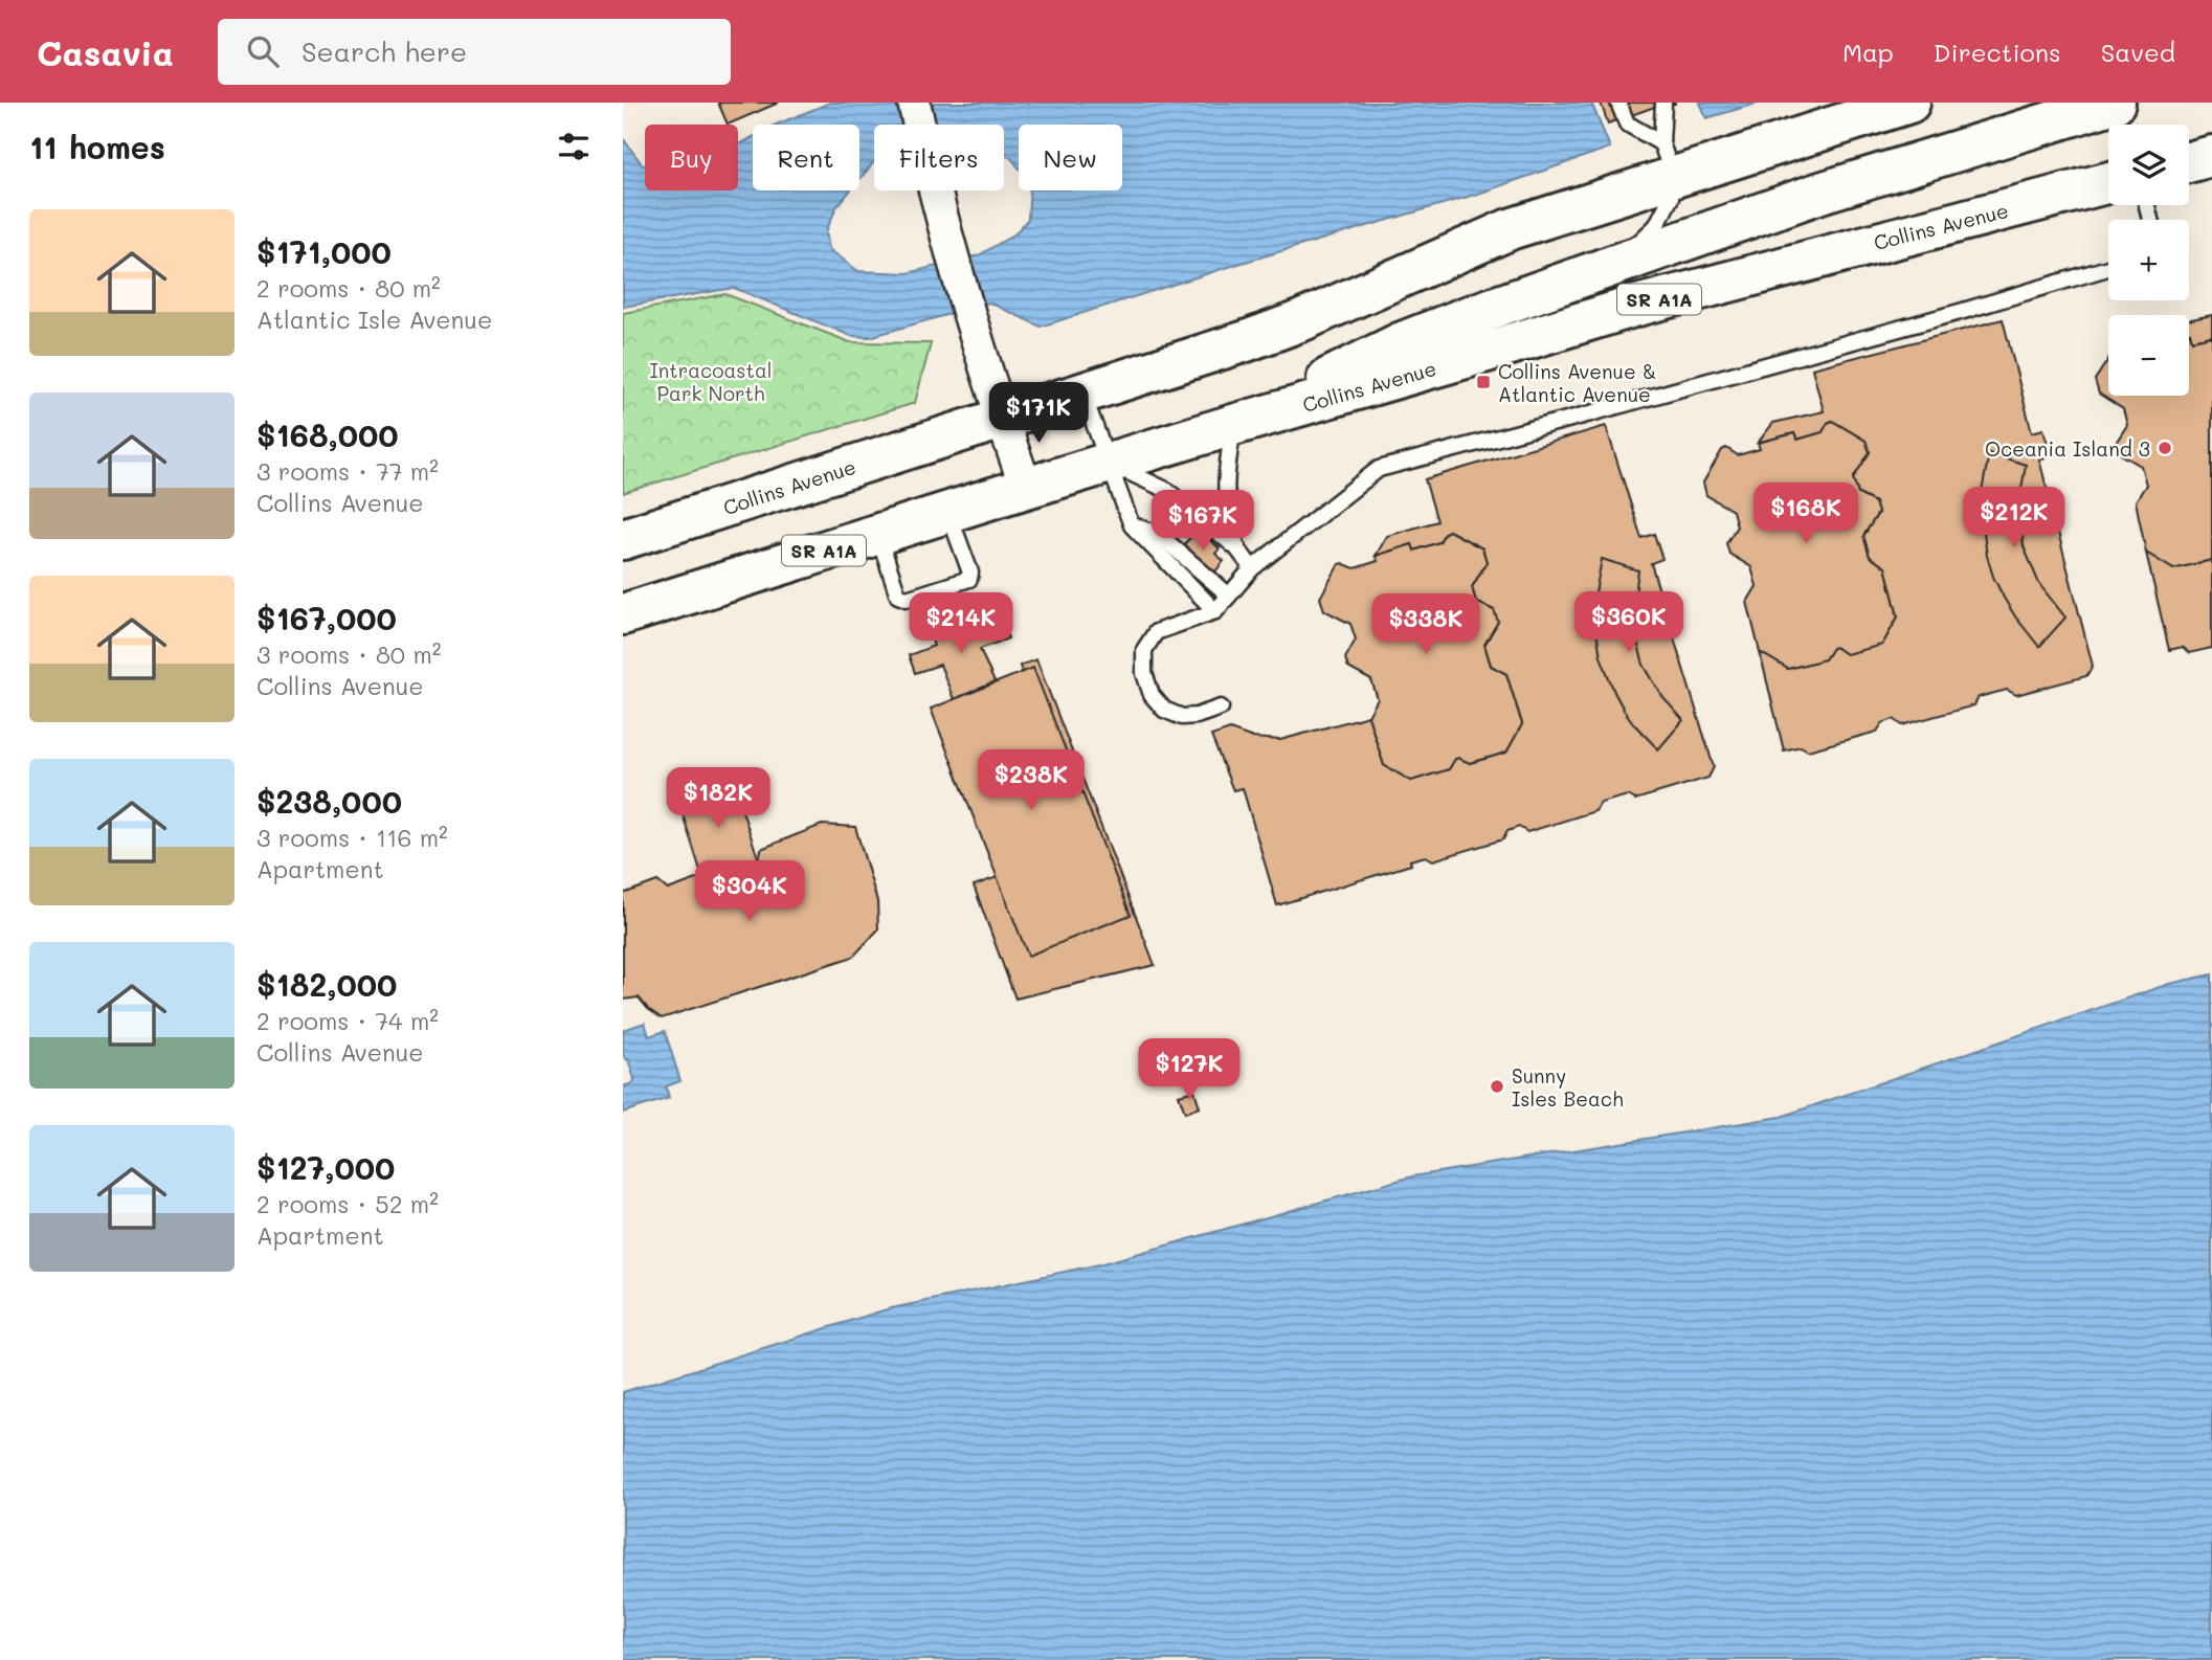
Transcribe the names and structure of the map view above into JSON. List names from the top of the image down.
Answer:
{
  "streets": {
    "main road": ["Collins Avenue", "SR A1A"]
  },
  "parks": ["Intracoastal Park North"],
  "places": {
    "transit": ["Collins Avenue & Atlantic Avenue"],
    "other": ["Oceania Island 3", "Sunny Isles Beach"]
  },
  "page": {
    "header": "Casavia",
    "search": "Search here",
    "nav": ["Map", "Directions", "Saved"],
    "heading": "11 homes",
    "map_buttons": ["+", "−"],
    "chip": [
      "Buy",
      "Rent",
      "Filters",
      "New"
    ],
    "list": [
      {
        "name": "$171,000",
        "note": "2 rooms · 80 m² · Atlantic Isle Avenue"
      },
      {
        "name": "$168,000",
        "note": "3 rooms · 77 m² · Collins Avenue"
      },
      {
        "name": "$167,000",
        "note": "3 rooms · 80 m² · Collins Avenue"
      },
      {
        "name": "$238,000",
        "note": "3 rooms · 116 m² · Apartment"
      },
      {
        "name": "$182,000",
        "note": "2 rooms · 74 m² · Collins Avenue"
      },
      {
        "name": "$127,000",
        "note": "2 rooms · 52 m² · Apartment"
      }
    ],
    "price": [
      "$171K",
      "$168K",
      "$212K",
      "$167K",
      "$360K",
      "$214K",
      "$338K",
      "$238K",
      "$182K",
      "$304K",
      "$127K"
    ]
  }
}
